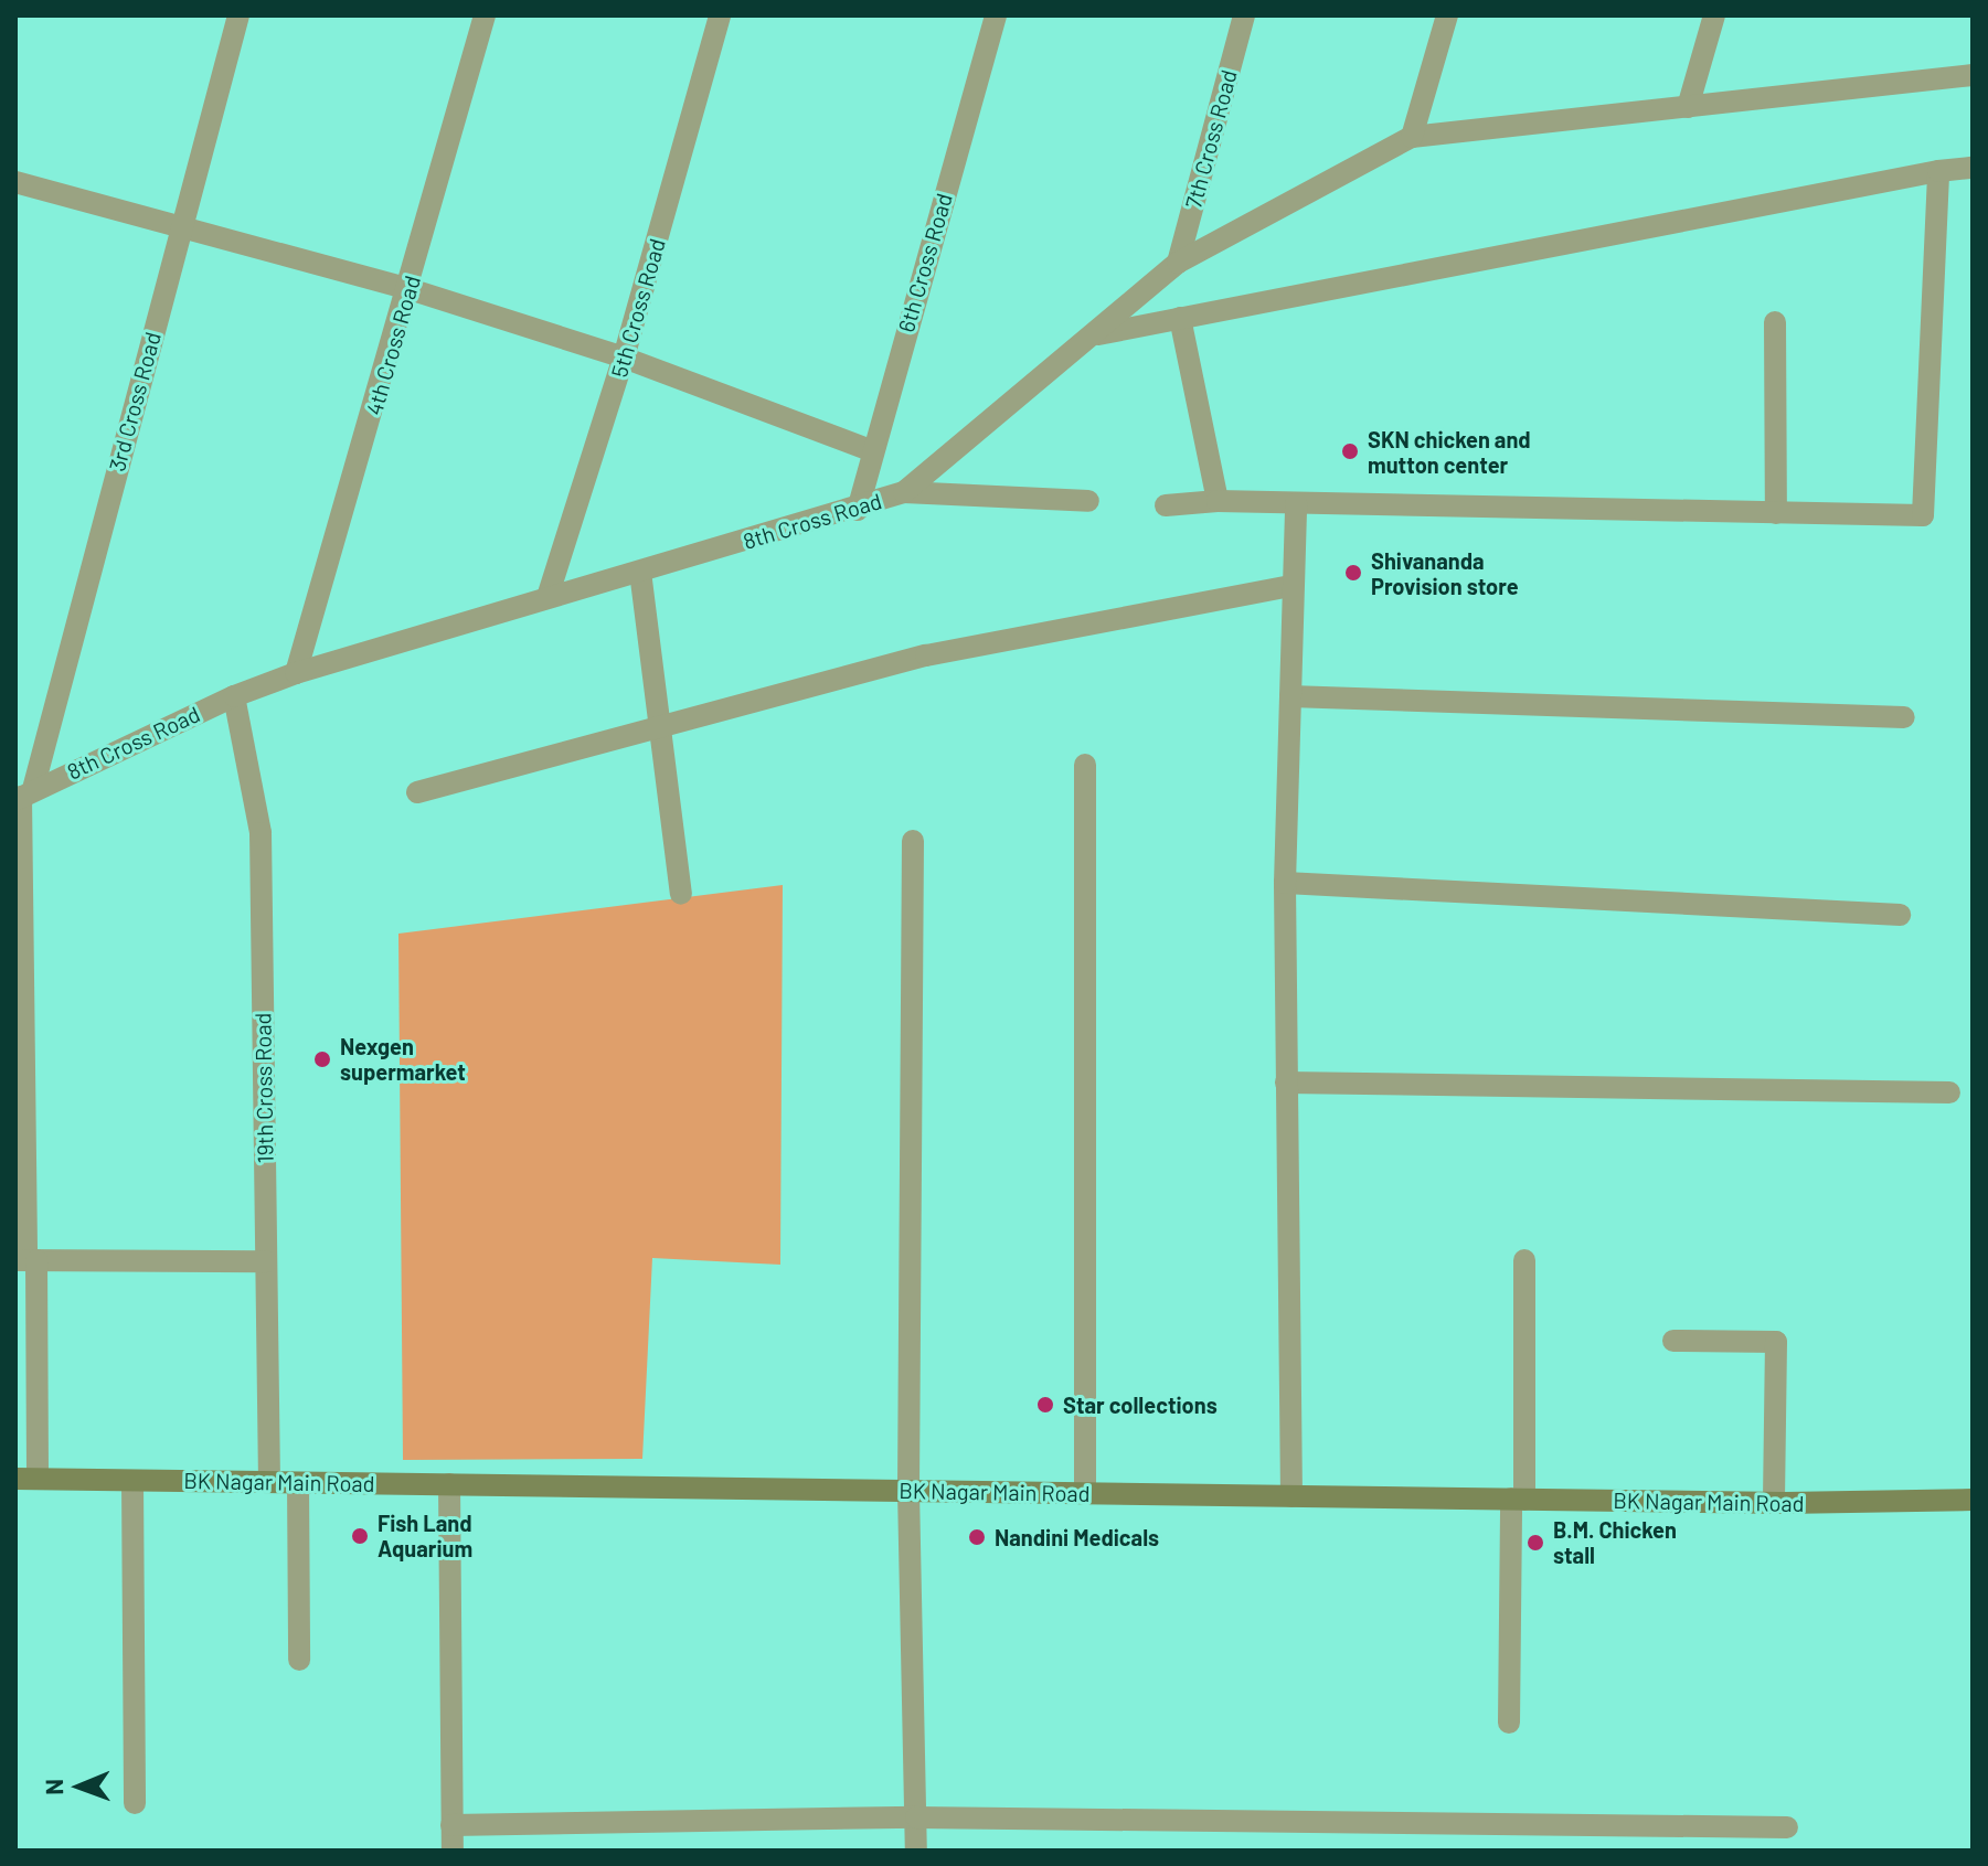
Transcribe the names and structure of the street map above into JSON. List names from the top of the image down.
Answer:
{
  "streets": {
    "street": [
      "7th Cross Road",
      "6th Cross Road",
      "5th Cross Road",
      "4th Cross Road",
      "3rd Cross Road",
      "8th Cross Road",
      "19th Cross Road",
      "BK Nagar Main Road"
    ]
  },
  "crossings": [
    ["7th Cross Road", "8th Cross Road"],
    ["6th Cross Road", "8th Cross Road"],
    ["5th Cross Road", "8th Cross Road"],
    ["4th Cross Road", "8th Cross Road"],
    ["3rd Cross Road", "8th Cross Road"],
    ["3rd Cross Road", "BK Nagar Main Road"],
    ["8th Cross Road", "19th Cross Road"],
    ["19th Cross Road", "BK Nagar Main Road"]
  ],
  "places": [
    "SKN chicken and mutton center",
    "Shivananda Provision store",
    "Nexgen supermarket",
    "Star collections",
    "Fish Land Aquarium",
    "Nandini Medicals",
    "B.M. Chicken stall"
  ],
  "north": "left"
}
